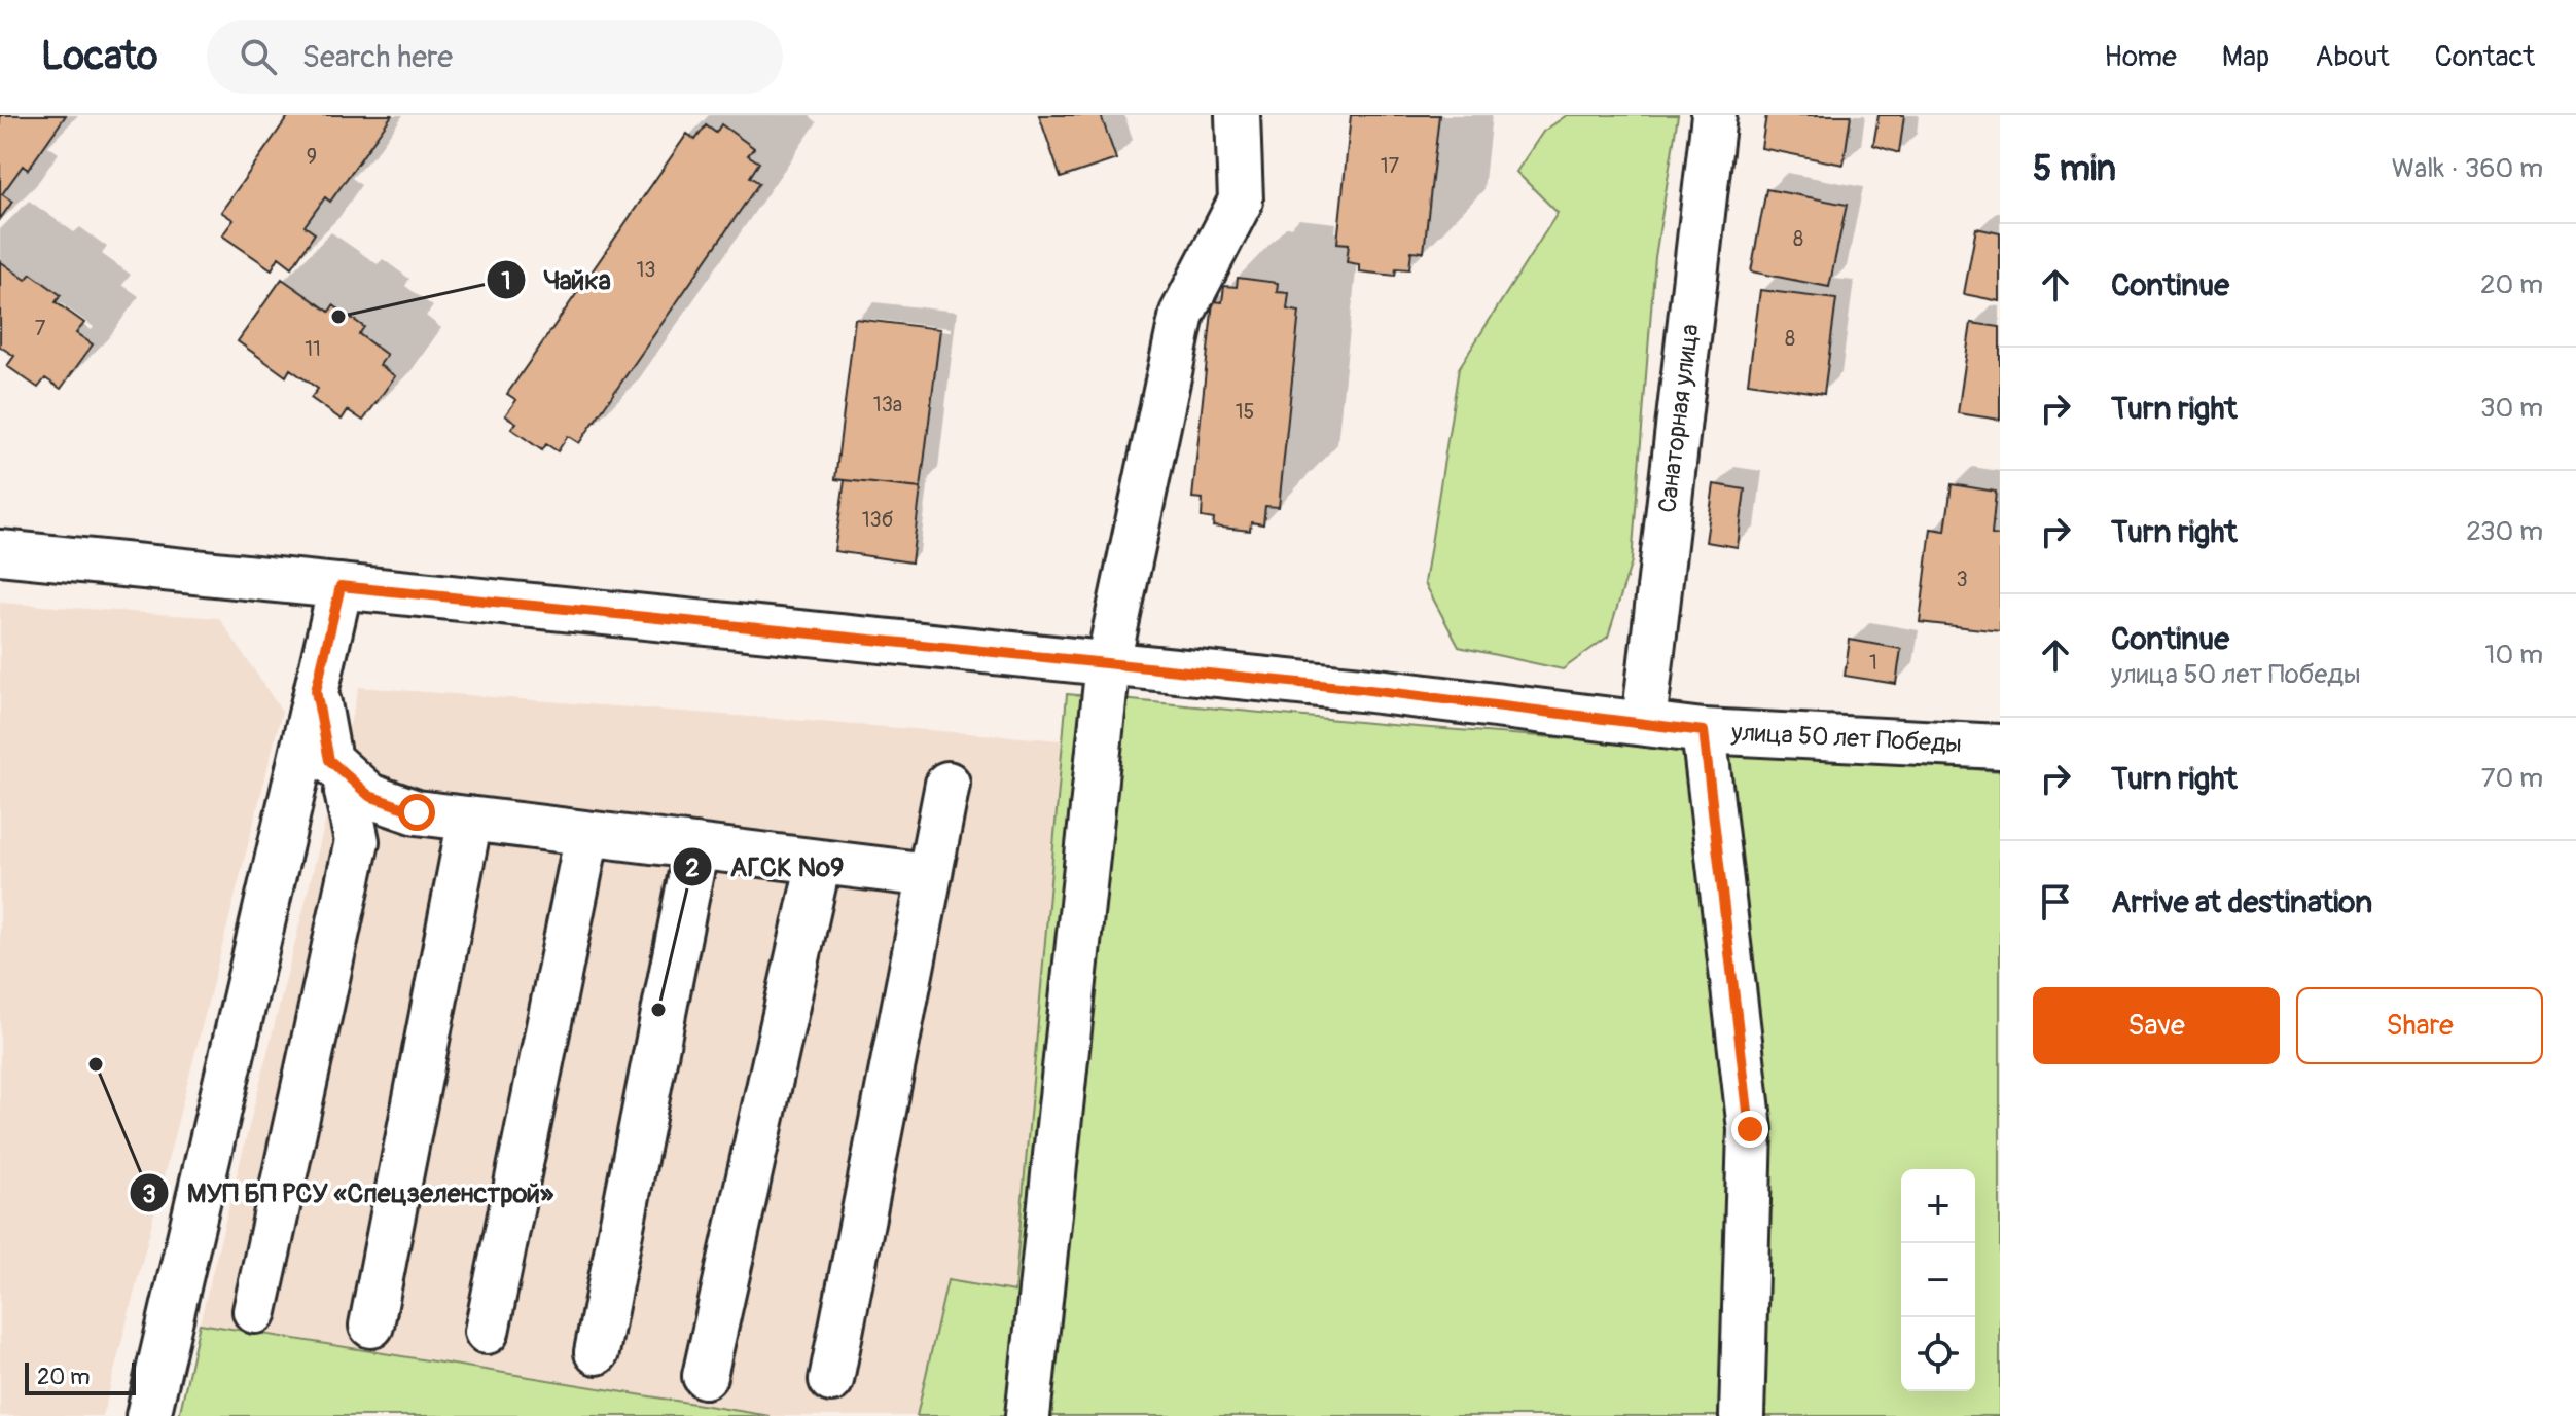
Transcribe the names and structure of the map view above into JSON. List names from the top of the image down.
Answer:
{
  "streets": {
    "street": ["Санаторная улица", "улица 50 лет Победы"]
  },
  "crossings": [
    ["Санаторная улица", "улица 50 лет Победы"]
  ],
  "places": ["Чайка", "АГСК №9", "МУП БП РСУ «Спецзеленстрой»"],
  "house_numbers": [
    "9",
    "17",
    "8",
    "13",
    "7",
    "8",
    "11",
    "13а",
    "15",
    "13б",
    "3",
    "1"
  ],
  "scale_bar": "20 m",
  "page": {
    "header": "Locato",
    "search": "Search here",
    "nav": [
      "Home",
      "Map",
      "About",
      "Contact"
    ],
    "heading": ["5 min", "Walk · 360 m"],
    "list": [
      ["Continue", "20 m"],
      ["Turn right", "30 m"],
      ["Turn right", "230 m"],
      ["Continue", "улица 50 лет Победы", "10 m"],
      ["Turn right", "70 m"],
      "Arrive at destination"
    ],
    "buttons": ["Save", "Share"],
    "map_buttons": ["+", "−"],
    "scale": "20 m"
  }
}
